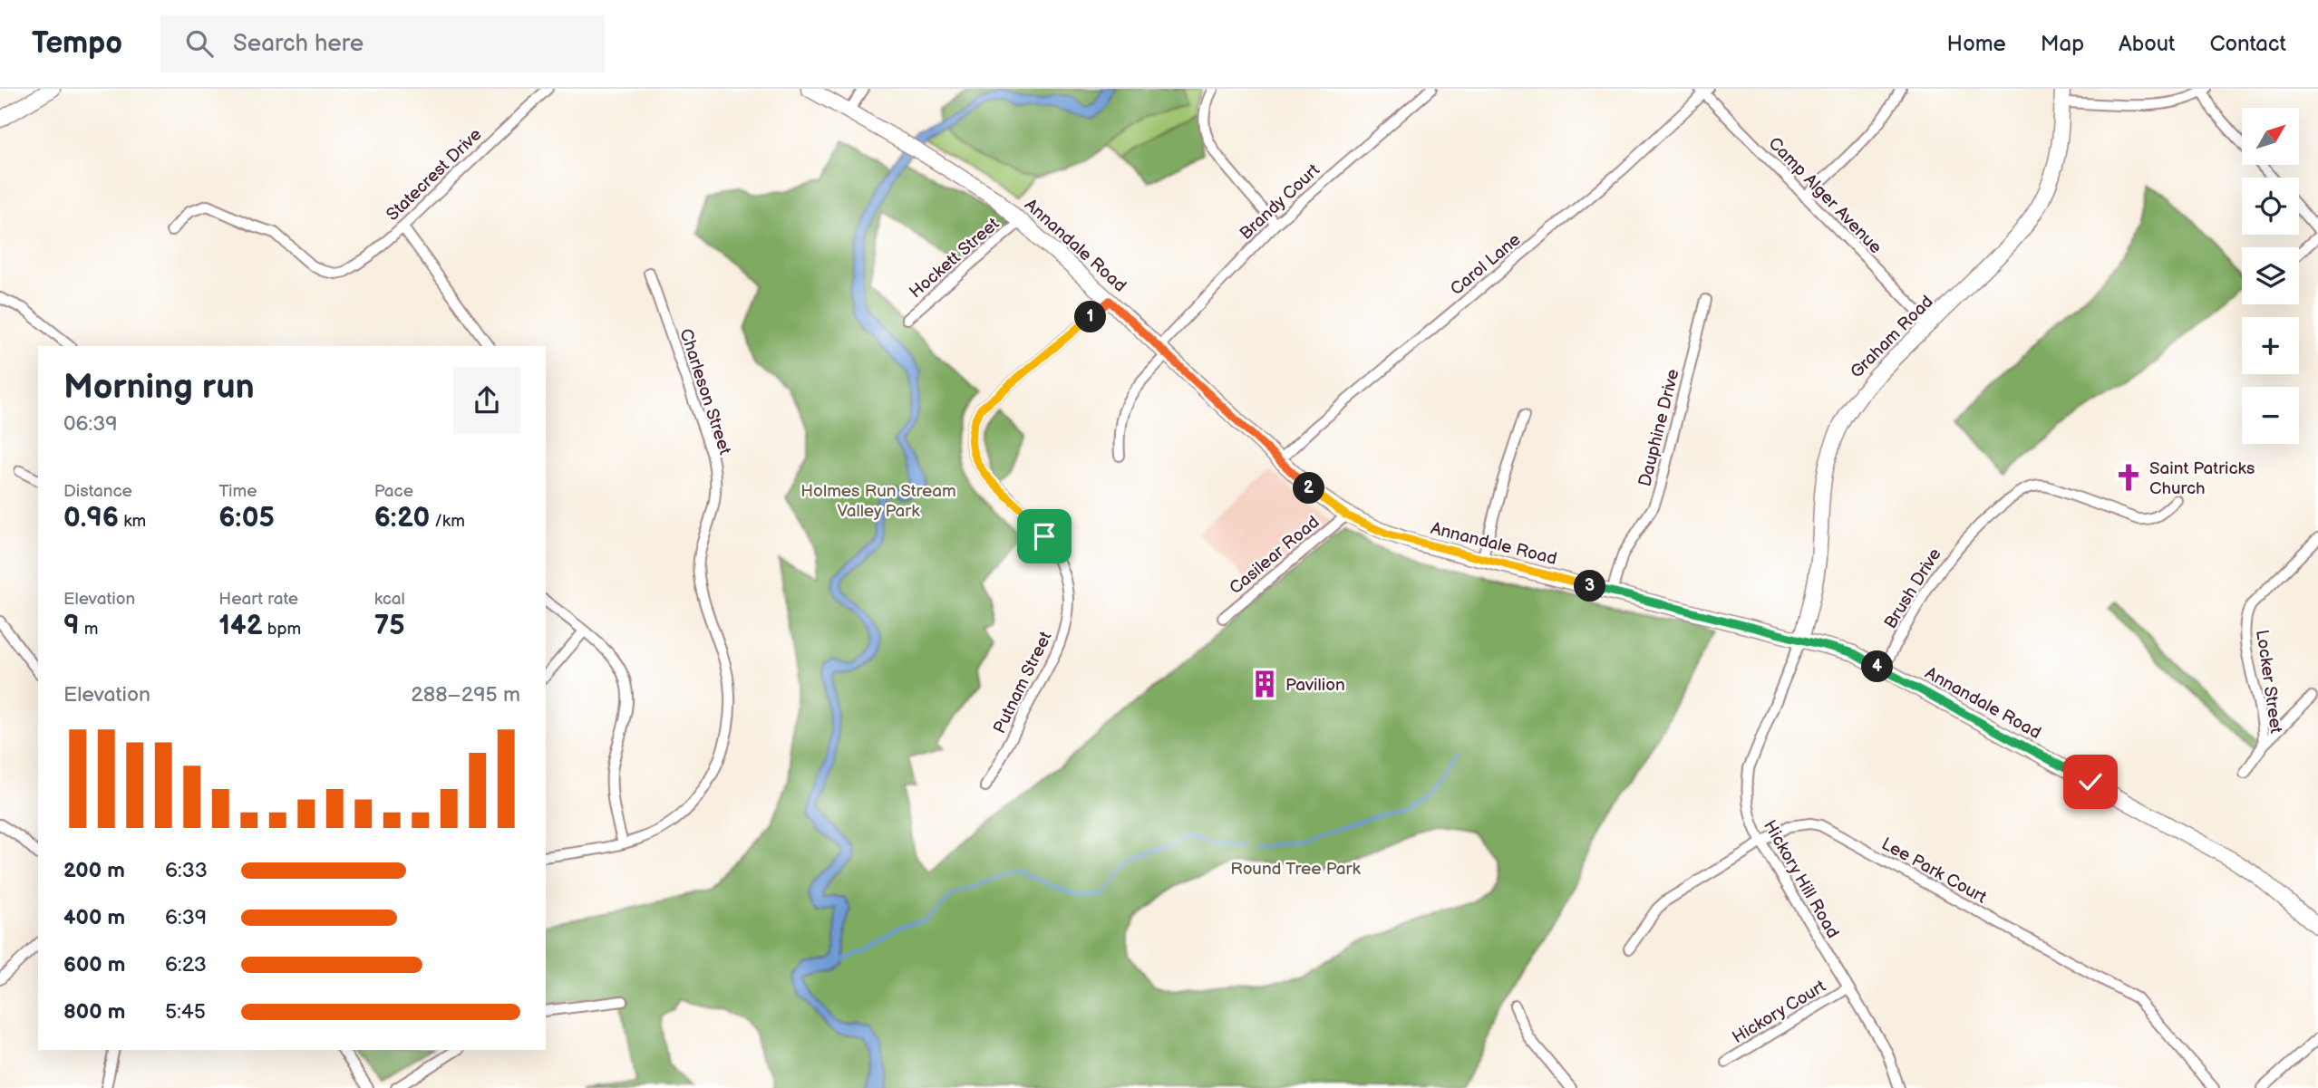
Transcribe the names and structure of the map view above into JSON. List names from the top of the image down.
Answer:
{
  "streets": {
    "main road": ["Annandale Road", "Graham Road"],
    "street": [
      "Statecrest Drive",
      "Camp Alger Avenue",
      "Brandy Court",
      "Hockett Street",
      "Carol Lane",
      "Charleson Street",
      "Dauphine Drive",
      "Casilear Road",
      "Brush Drive",
      "Locker Street",
      "Putnam Street",
      "Lee Park Court",
      "Hickory Hill Road",
      "Hickory Court"
    ]
  },
  "crossings": [
    ["Camp Alger Avenue", "Carol Lane"],
    ["Camp Alger Avenue", "Graham Road"],
    ["Brandy Court", "Annandale Road"],
    ["Annandale Road", "Hockett Street"],
    ["Annandale Road", "Carol Lane"],
    ["Annandale Road", "Graham Road"],
    ["Annandale Road", "Dauphine Drive"],
    ["Annandale Road", "Casilear Road"],
    ["Annandale Road", "Brush Drive"],
    ["Annandale Road", "Putnam Street"],
    ["Annandale Road", "Hickory Hill Road"],
    ["Graham Road", "Hickory Hill Road"],
    ["Lee Park Court", "Hickory Hill Road"],
    ["Hickory Hill Road", "Hickory Court"]
  ],
  "parks": ["Holmes Run Stream Valley Park", "Round Tree Park"],
  "places": {
    "church": ["Saint Patricks Church"],
    "building": ["Pavilion"]
  },
  "north": "top right",
  "page": {
    "header": "Tempo",
    "search": "Search here",
    "nav": [
      "Home",
      "Map",
      "About",
      "Contact"
    ],
    "map_buttons": ["+", "−"],
    "pins": [
      "1",
      "2",
      "3",
      "4"
    ],
    "heading": ["Morning run", "06:39"],
    "stats": [
      ["Distance", "0.96 km"],
      ["Time", "6:05"],
      ["Pace", "6:20 /km"],
      ["Elevation", "9 m"],
      ["Heart rate", "142 bpm"],
      ["kcal", "75"]
    ],
    "chart": ["Elevation", "288–295 m"],
    "list": [
      {
        "name": "200 m",
        "note": "6:33"
      },
      {
        "name": "400 m",
        "note": "6:39"
      },
      {
        "name": "600 m",
        "note": "6:23"
      },
      {
        "name": "800 m",
        "note": "5:45"
      }
    ]
  }
}
